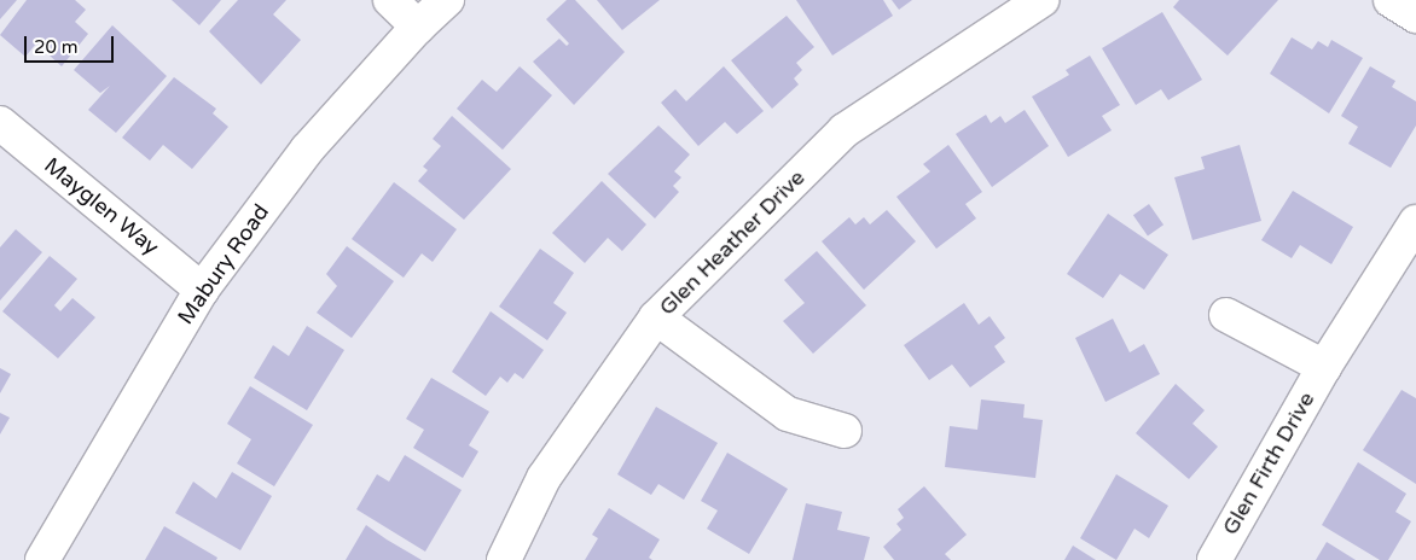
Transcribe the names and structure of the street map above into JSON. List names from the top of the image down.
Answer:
{
  "streets": {
    "street": [
      "Mayglen Way",
      "Glen Heather Drive",
      "Mabury Road",
      "Glen Firth Drive"
    ]
  },
  "crossings": [
    ["Mayglen Way", "Mabury Road"]
  ],
  "scale_bar": "20 m"
}
